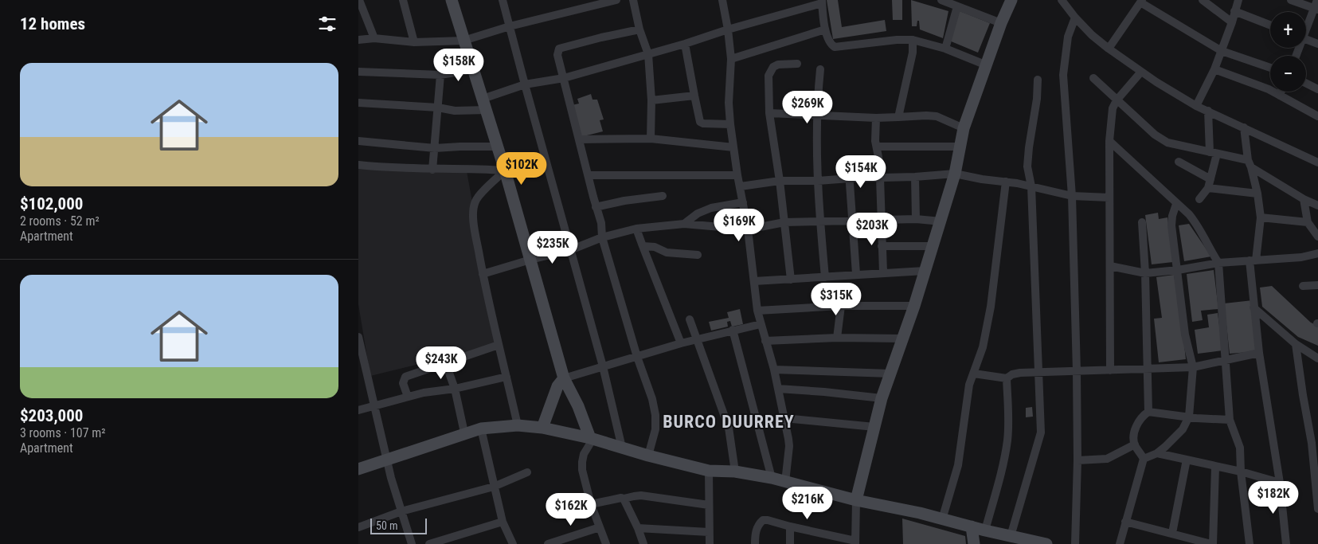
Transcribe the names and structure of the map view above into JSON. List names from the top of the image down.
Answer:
{
  "districts": ["BURCO DUURREY"],
  "scale_bar": "50 m",
  "page": {
    "heading": "12 homes",
    "map_buttons": ["+", "−"],
    "list": [
      {
        "name": "$102,000",
        "note": "2 rooms · 52 m² · Apartment"
      },
      {
        "name": "$203,000",
        "note": "3 rooms · 107 m² · Apartment"
      }
    ],
    "price": [
      "$158K",
      "$269K",
      "$102K",
      "$154K",
      "$169K",
      "$203K",
      "$235K",
      "$315K",
      "$243K",
      "$182K",
      "$216K",
      "$162K"
    ],
    "scale": "50 m"
  }
}
